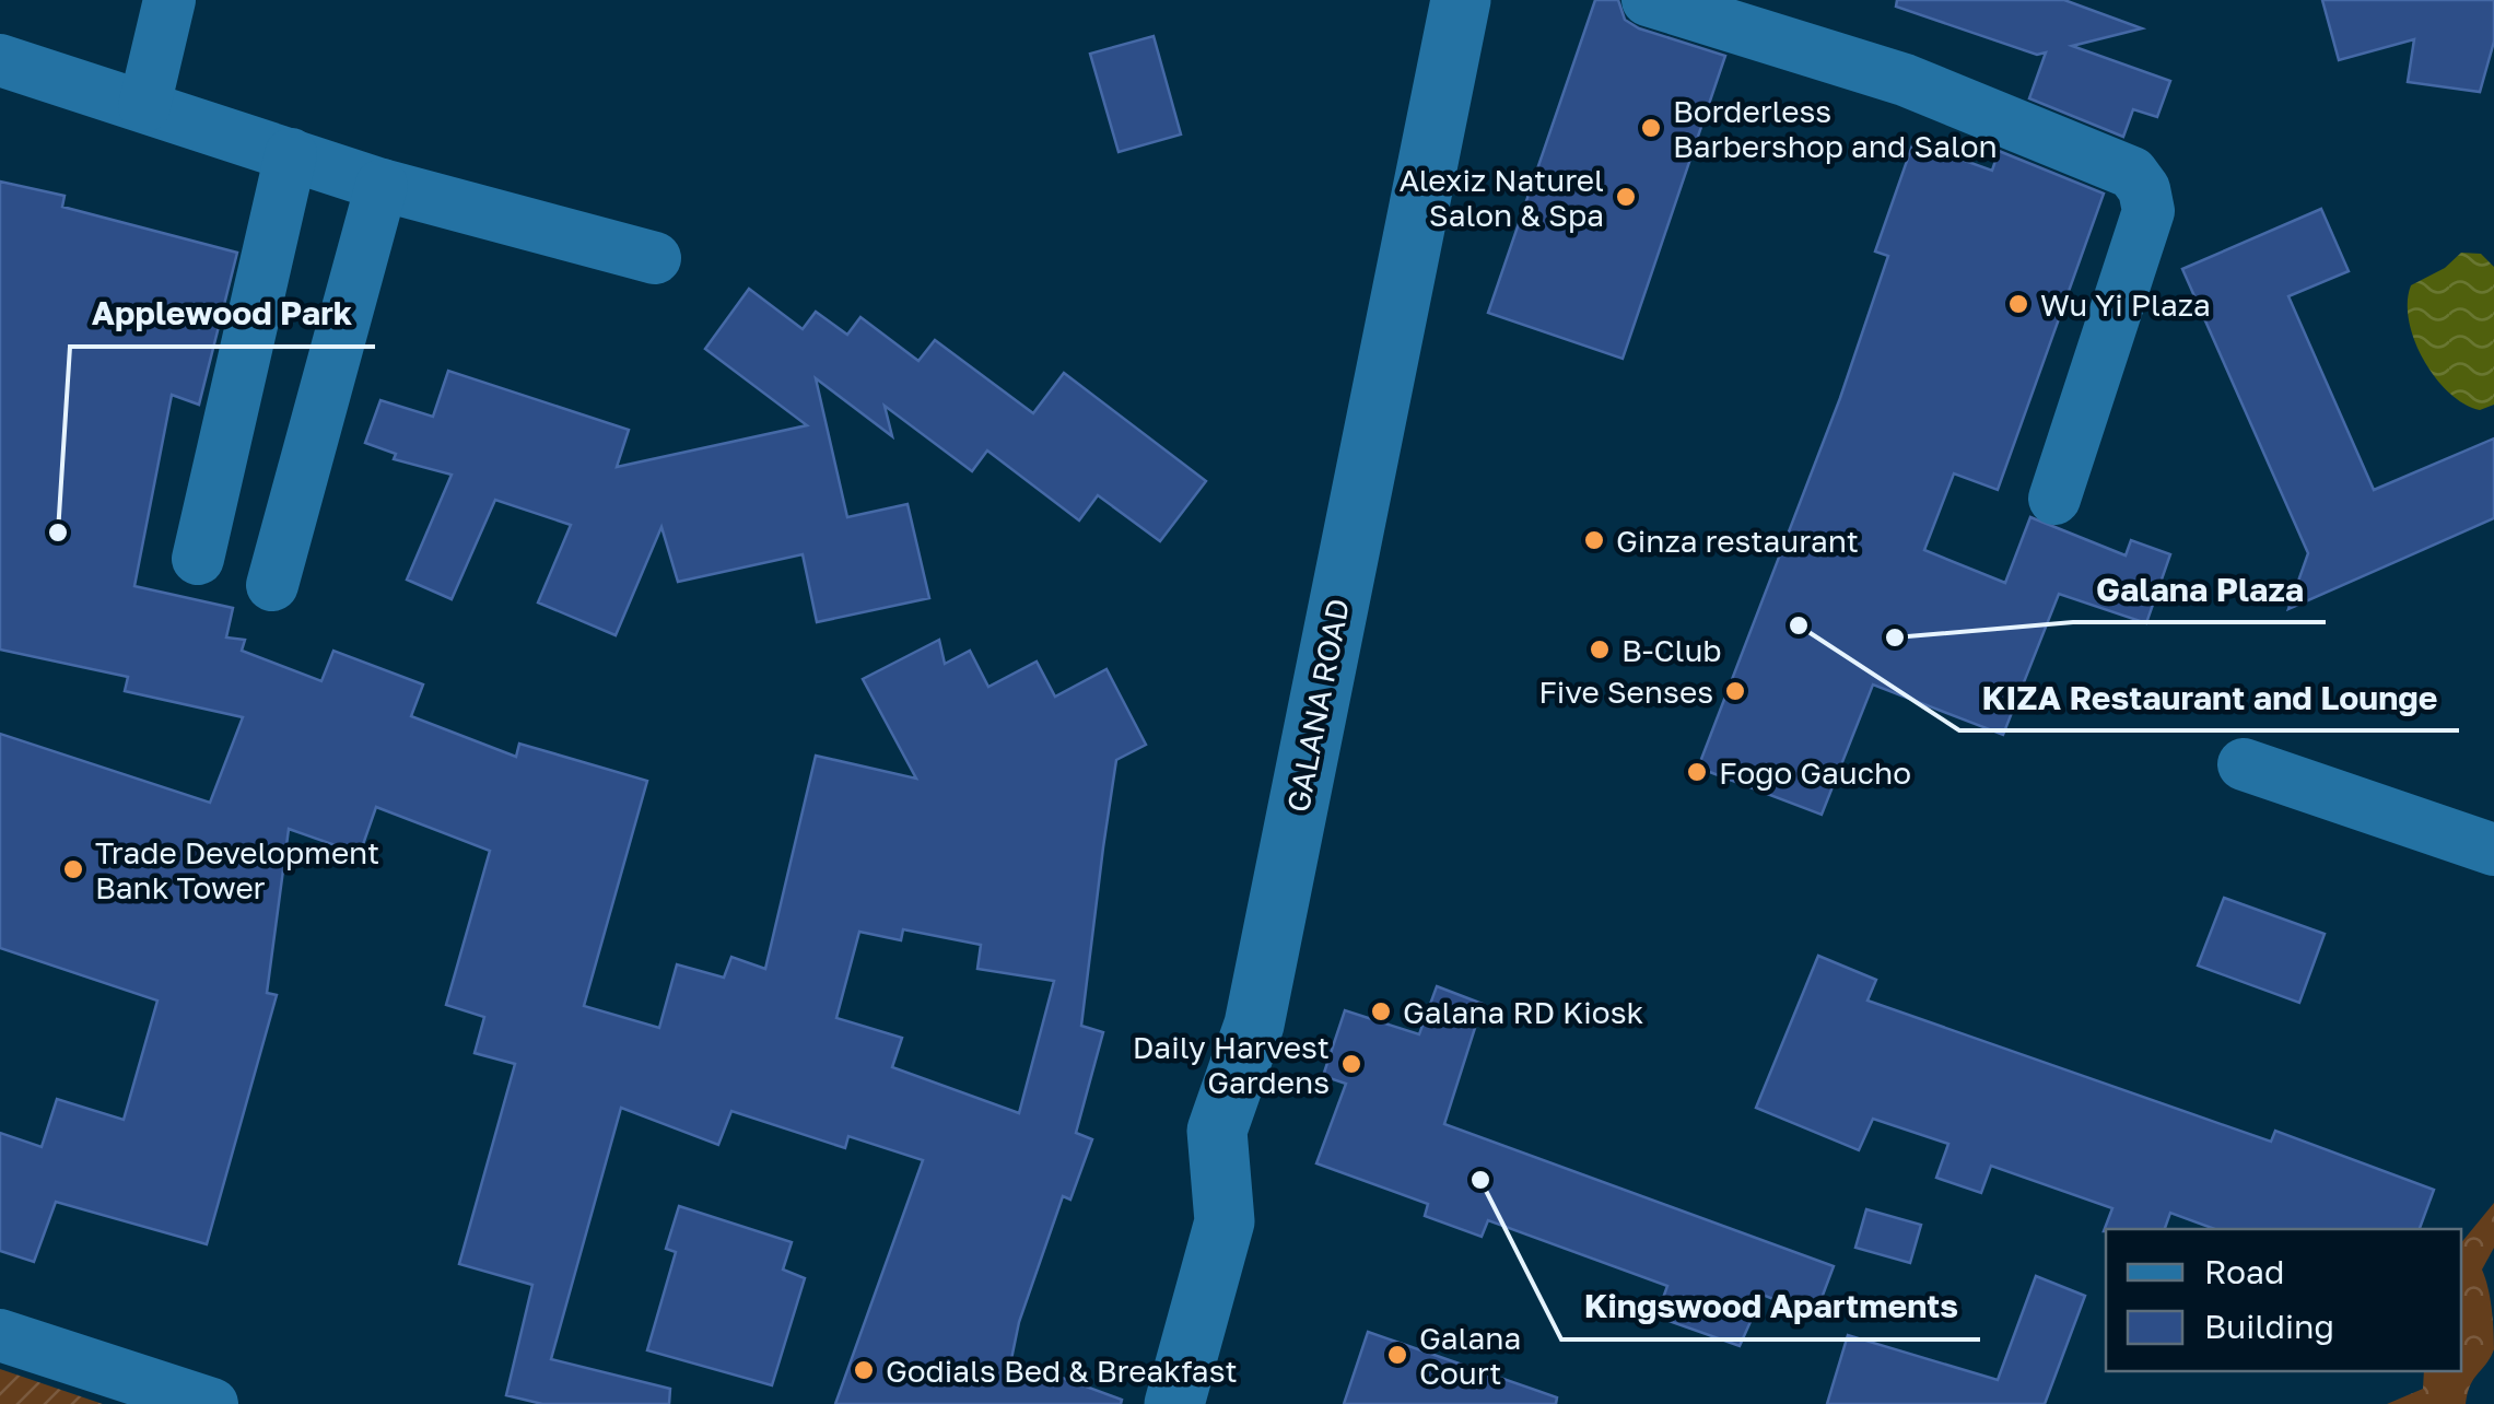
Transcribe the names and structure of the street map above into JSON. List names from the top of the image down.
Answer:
{
  "streets": {
    "main road": ["GALANA ROAD"]
  },
  "places": [
    "Borderless Barbershop and Salon",
    "Alexiz Naturel Salon & Spa",
    "Wu Yi Plaza",
    "Applewood Park",
    "Ginza restaurant",
    "KIZA Restaurant and Lounge",
    "Galana Plaza",
    "B-Club",
    "Five Senses",
    "Fogo Gaucho",
    "Trade Development Bank Tower",
    "Galana RD Kiosk",
    "Daily Harvest Gardens",
    "Kingswood Apartments",
    "Galana Court",
    "Godials Bed & Breakfast"
  ],
  "legend": ["Road", "Building"]
}
